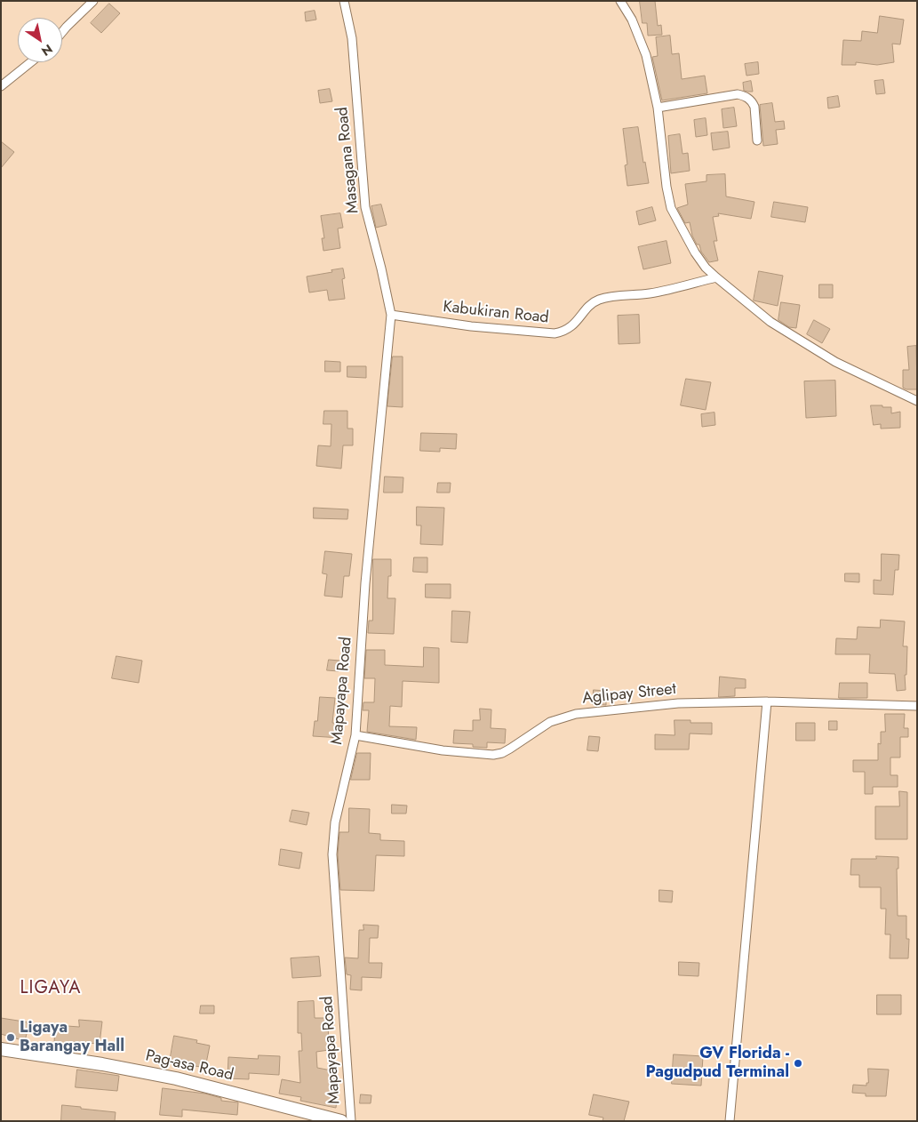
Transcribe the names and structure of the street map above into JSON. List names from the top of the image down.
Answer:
{
  "streets": {
    "main road": ["Pag-asa Road"],
    "street": [
      "Masagana Road",
      "Kabukiran Road",
      "Mapayapa Road",
      "Aglipay Street"
    ]
  },
  "crossings": [
    ["Masagana Road", "Kabukiran Road"],
    ["Masagana Road", "Mapayapa Road"],
    ["Kabukiran Road", "Mapayapa Road"],
    ["Mapayapa Road", "Aglipay Street"]
  ],
  "districts": ["LIGAYA"],
  "places": ["Ligaya Barangay Hall", "GV Florida - Pagudpud Terminal"],
  "north": "bottom right"
}
